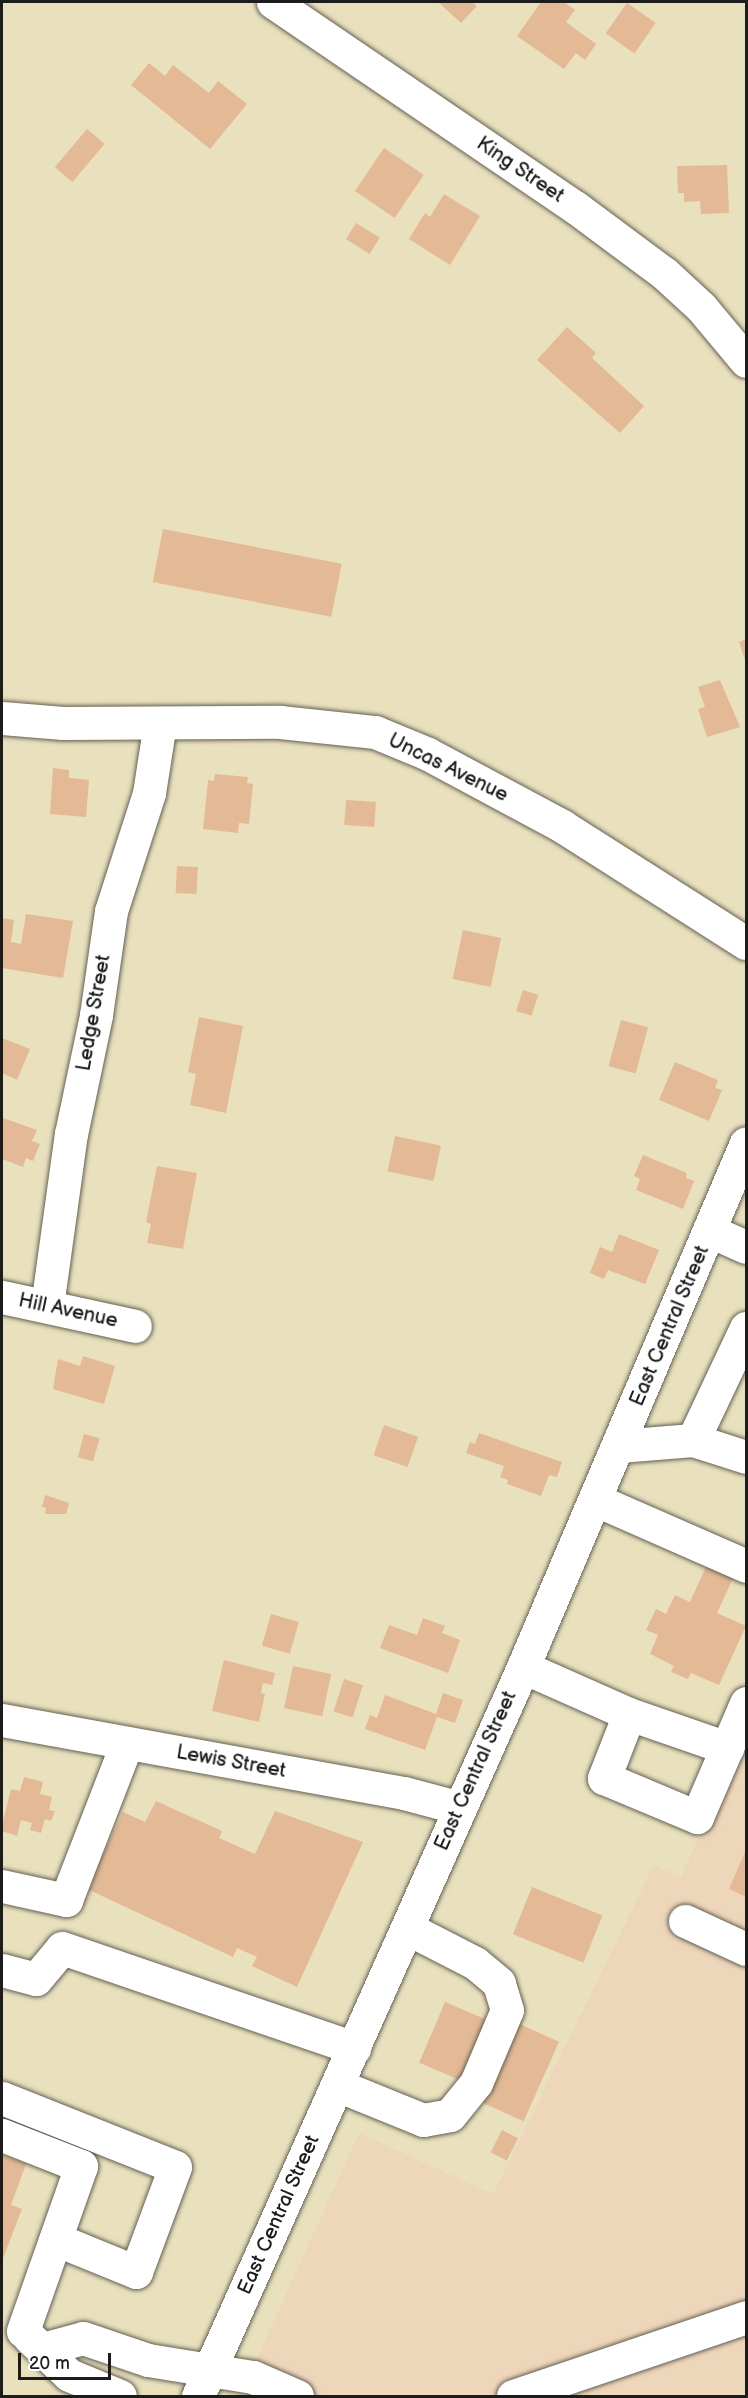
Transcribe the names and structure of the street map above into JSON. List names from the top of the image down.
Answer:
{
  "streets": {
    "street": [
      "King Street",
      "Uncas Avenue",
      "Ledge Street",
      "Hill Avenue",
      "East Central Street",
      "Lewis Street"
    ]
  },
  "crossings": [
    ["Uncas Avenue", "Ledge Street"],
    ["Ledge Street", "Hill Avenue"],
    ["East Central Street", "Lewis Street"]
  ],
  "scale_bar": "20 m"
}
